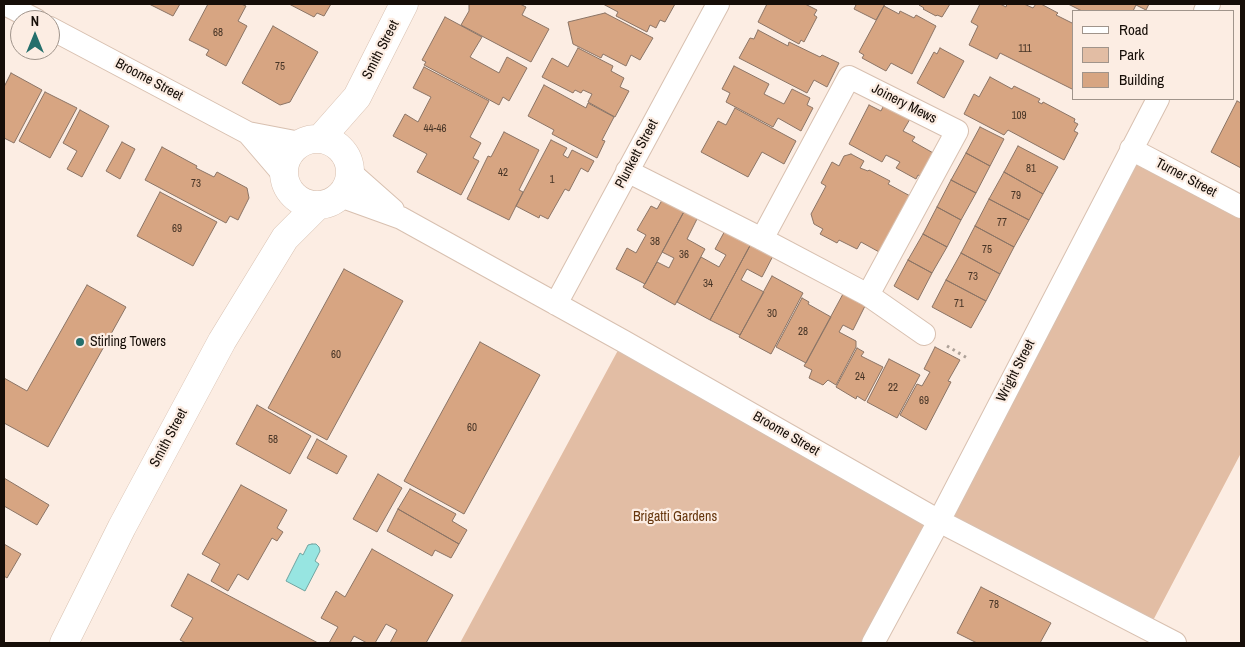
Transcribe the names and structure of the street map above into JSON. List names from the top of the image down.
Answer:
{
  "streets": {
    "street": [
      "Smith Street",
      "Broome Street",
      "Joinery Mews",
      "Plunkett Street",
      "Turner Street",
      "Wright Street"
    ]
  },
  "crossings": [
    ["Smith Street", "Broome Street"],
    ["Broome Street", "Plunkett Street"],
    ["Broome Street", "Wright Street"],
    ["Turner Street", "Wright Street"]
  ],
  "parks": ["Brigatti Gardens"],
  "places": ["Stirling Towers"],
  "house_numbers": [
    "68",
    "111",
    "75",
    "109",
    "44-46",
    "81",
    "42",
    "1",
    "73",
    "79",
    "77",
    "69",
    "38",
    "75",
    "36",
    "73",
    "34",
    "71",
    "30",
    "28",
    "60",
    "24",
    "22",
    "69",
    "60",
    "58",
    "78"
  ],
  "legend": ["Road", "Park", "Building"],
  "north": "top"
}
